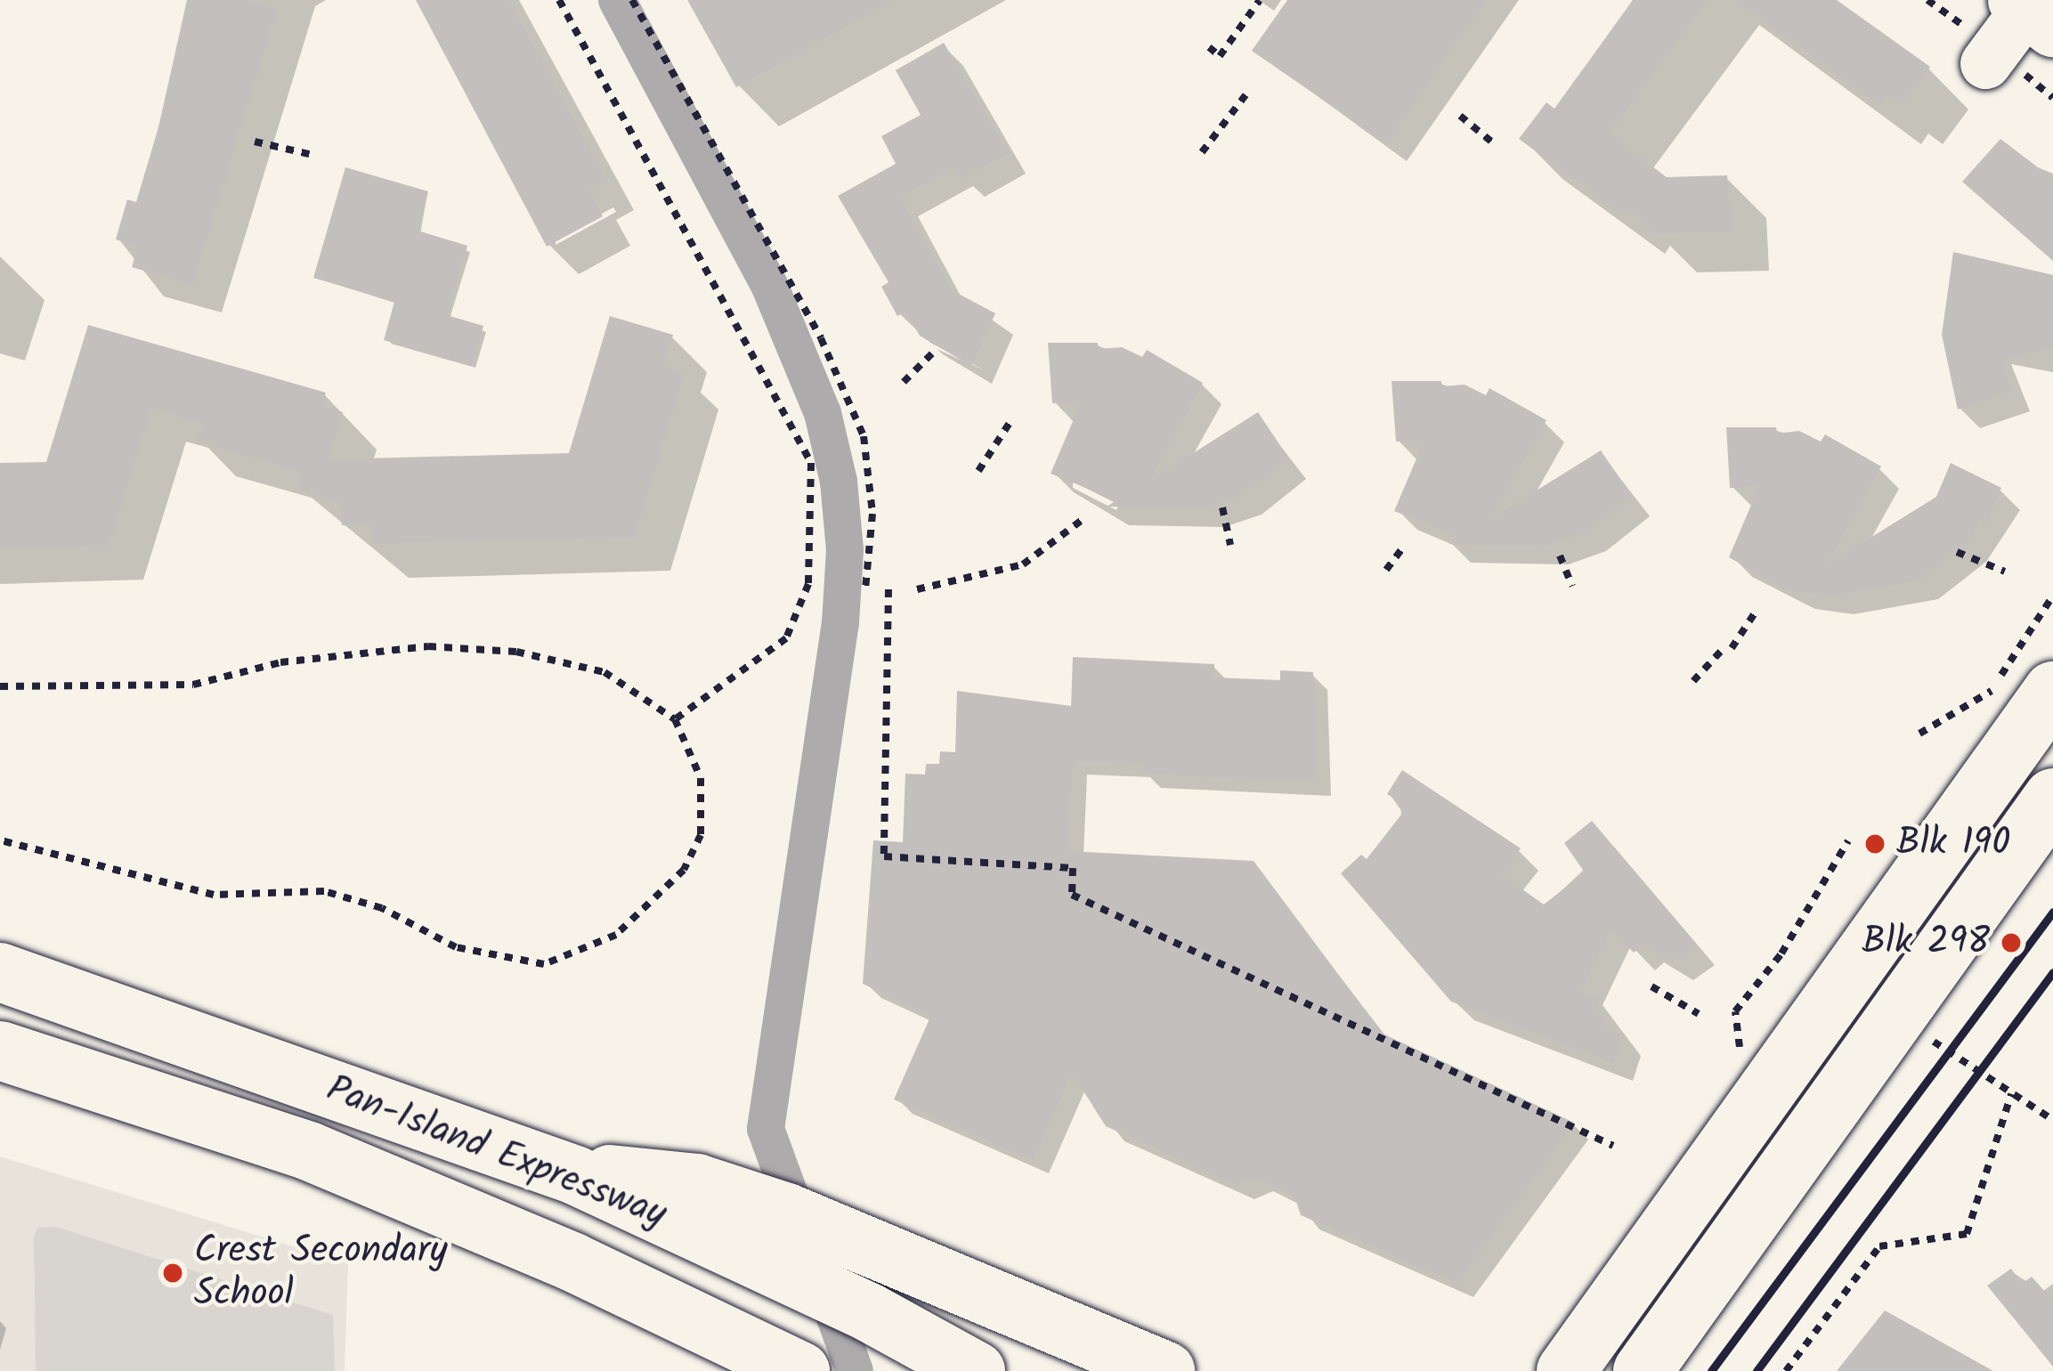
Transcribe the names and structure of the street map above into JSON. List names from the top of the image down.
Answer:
{
  "streets": {
    "main road": ["Pan-Island Expressway"]
  },
  "places": ["Blk 190", "Blk 298", "Crest Secondary School"]
}
